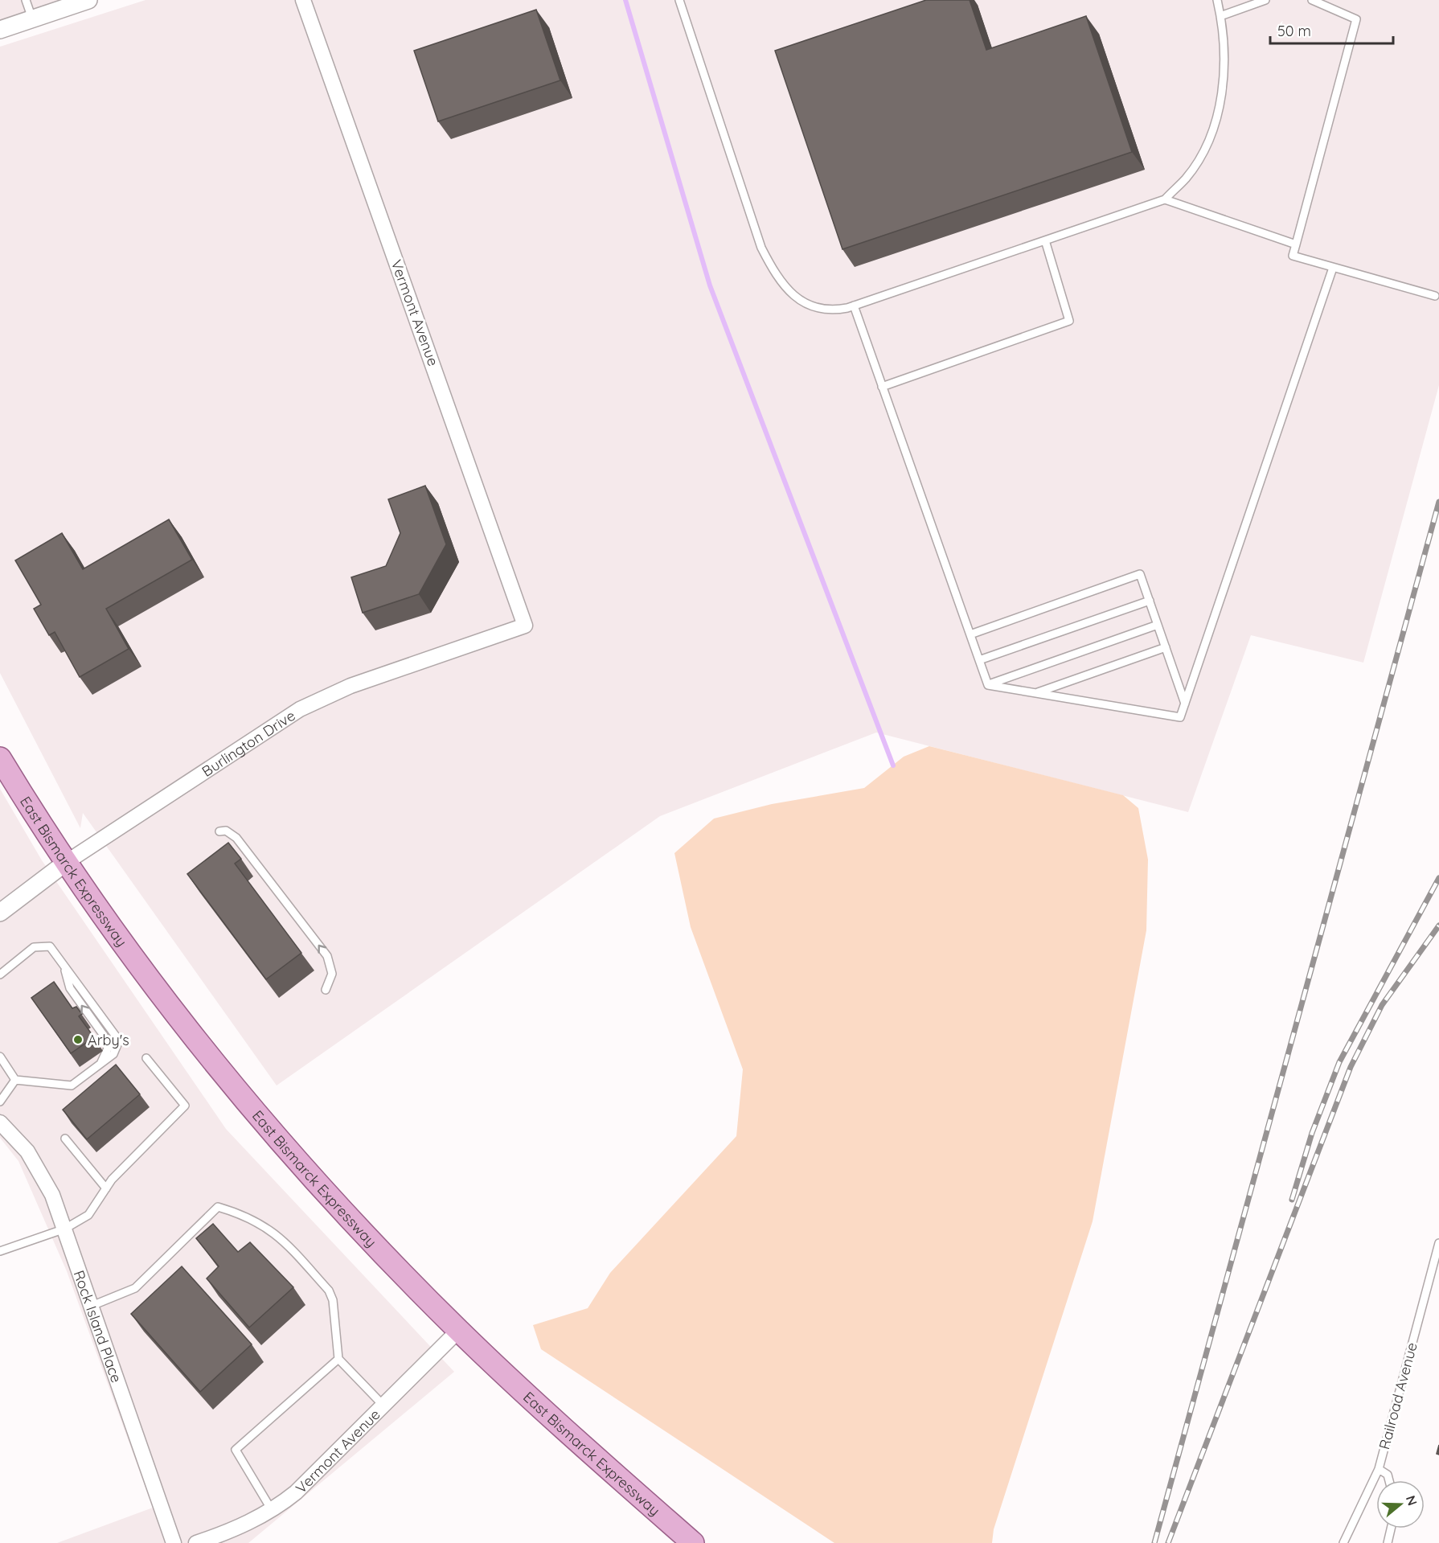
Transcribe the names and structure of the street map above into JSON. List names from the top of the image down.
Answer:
{
  "streets": {
    "main road": ["East Bismarck Expressway"],
    "street": ["Vermont Avenue", "Burlington Drive", "Rock Island Place"],
    "lane": ["Railroad Avenue"]
  },
  "crossings": [
    ["Vermont Avenue", "Burlington Drive"],
    ["Vermont Avenue", "East Bismarck Expressway"],
    ["Burlington Drive", "East Bismarck Expressway"]
  ],
  "places": ["Arby's"],
  "scale_bar": "50 m",
  "north": "right"
}
